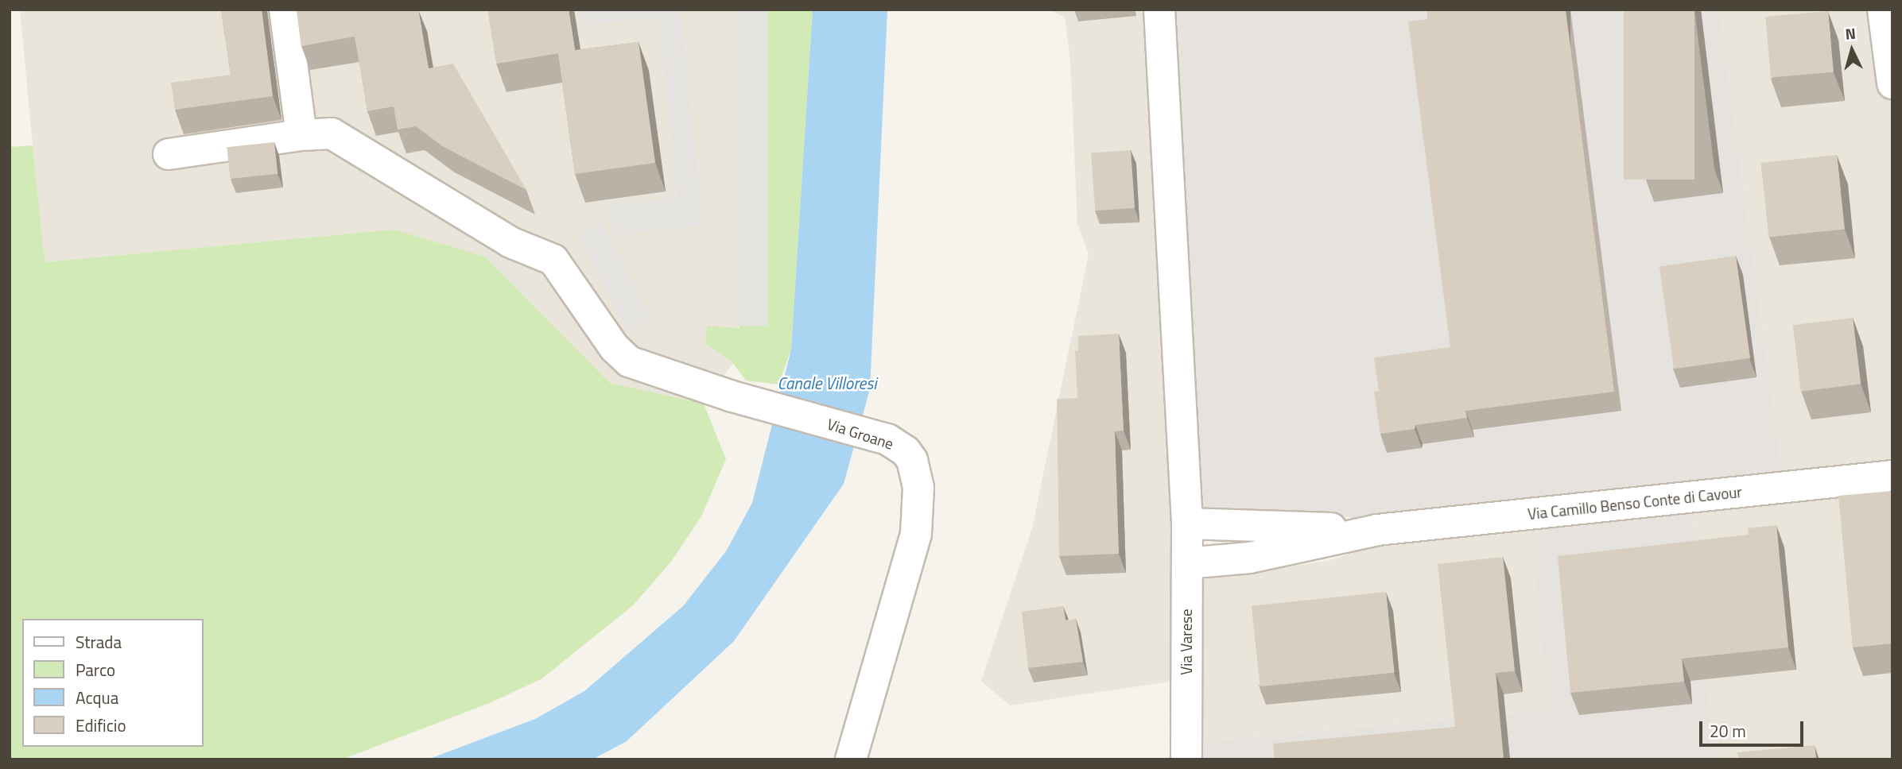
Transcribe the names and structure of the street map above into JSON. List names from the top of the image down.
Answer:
{
  "streets": {
    "street": ["Via Groane", "Via Camillo Benso Conte di Cavour", "Via Varese"]
  },
  "crossings": [
    ["Via Camillo Benso Conte di Cavour", "Via Varese"]
  ],
  "water": ["Canale Villoresi"],
  "legend": [
    "Strada",
    "Parco",
    "Acqua",
    "Edificio"
  ],
  "scale_bar": "20 m",
  "north": "top"
}
